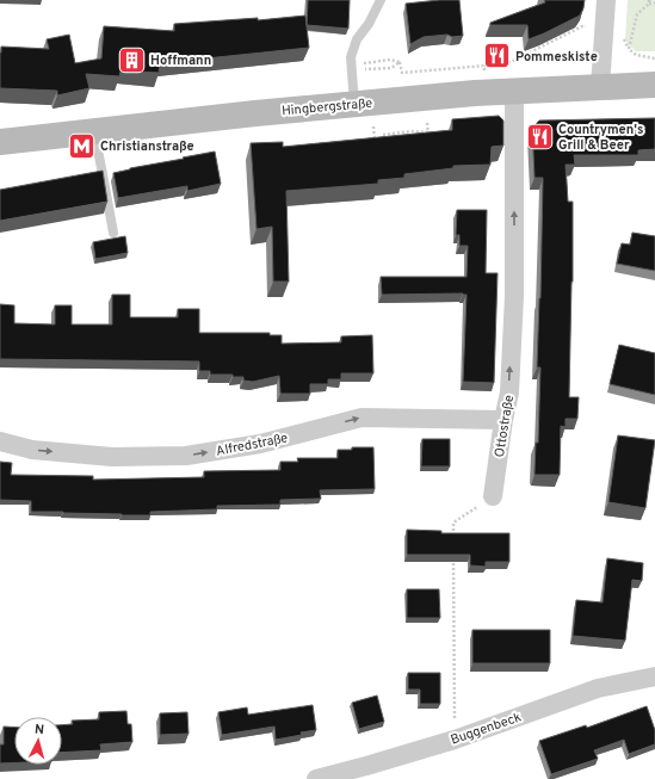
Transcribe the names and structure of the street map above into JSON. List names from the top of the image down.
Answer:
{
  "streets": {
    "street": [
      "Hingbergstraße",
      "Ottostraße",
      "Alfredstraße",
      "Buggenbeck"
    ]
  },
  "crossings": [
    ["Hingbergstraße", "Ottostraße"],
    ["Ottostraße", "Alfredstraße"]
  ],
  "one_way": ["Ottostraße", "Alfredstraße"],
  "places": {
    "restaurant": ["Pommeskiste", "Countrymen's Grill & Beer"],
    "building": ["Hoffmann"],
    "metro station": ["Christianstraße"]
  },
  "north": "top"
}
